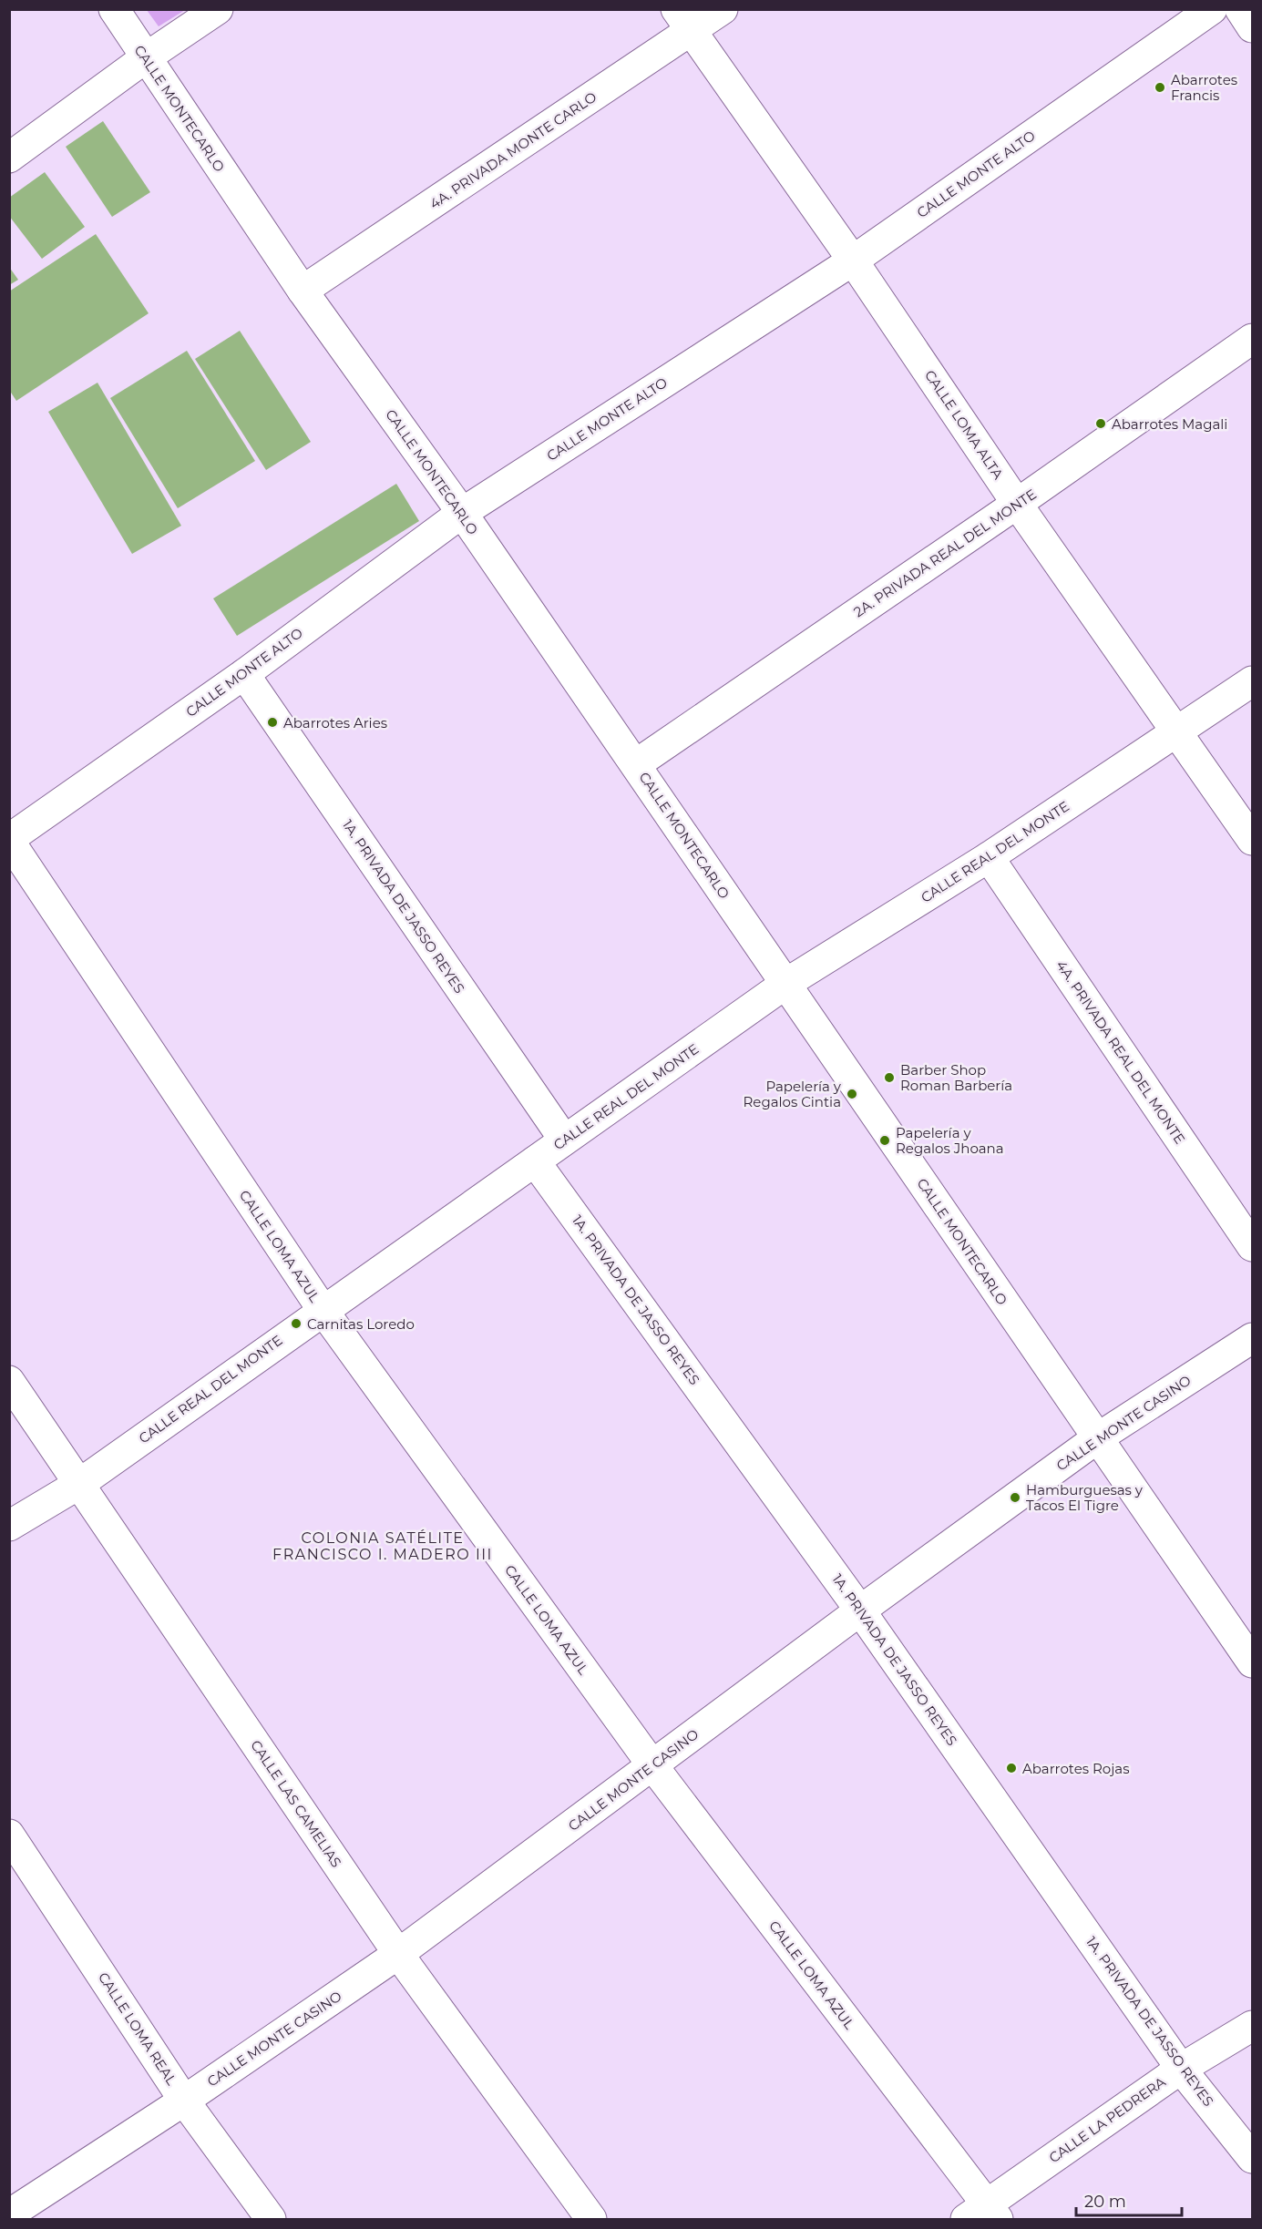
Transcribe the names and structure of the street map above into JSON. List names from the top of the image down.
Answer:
{
  "streets": {
    "street": [
      "CALLE MONTECARLO",
      "4A. PRIVADA MONTE CARLO",
      "CALLE MONTE ALTO",
      "CALLE LOMA ALTA",
      "2A. PRIVADA REAL DEL MONTE",
      "CALLE REAL DEL MONTE",
      "1A. PRIVADA DE JASSO REYES",
      "4A. PRIVADA REAL DEL MONTE",
      "CALLE LOMA AZUL",
      "CALLE MONTE CASINO",
      "CALLE LAS CAMELIAS",
      "CALLE LOMA REAL",
      "CALLE LA PEDRERA"
    ]
  },
  "crossings": [
    ["CALLE MONTECARLO", "4A. PRIVADA MONTE CARLO"],
    ["CALLE MONTECARLO", "CALLE MONTE ALTO"],
    ["CALLE MONTECARLO", "2A. PRIVADA REAL DEL MONTE"],
    ["CALLE MONTECARLO", "CALLE REAL DEL MONTE"],
    ["CALLE MONTECARLO", "CALLE MONTE CASINO"],
    ["4A. PRIVADA MONTE CARLO", "CALLE LOMA ALTA"],
    ["CALLE MONTE ALTO", "CALLE LOMA ALTA"],
    ["CALLE MONTE ALTO", "1A. PRIVADA DE JASSO REYES"],
    ["CALLE MONTE ALTO", "CALLE LOMA AZUL"],
    ["CALLE LOMA ALTA", "2A. PRIVADA REAL DEL MONTE"],
    ["CALLE LOMA ALTA", "CALLE REAL DEL MONTE"],
    ["CALLE REAL DEL MONTE", "1A. PRIVADA DE JASSO REYES"],
    ["CALLE REAL DEL MONTE", "4A. PRIVADA REAL DEL MONTE"],
    ["CALLE REAL DEL MONTE", "CALLE LOMA AZUL"],
    ["CALLE REAL DEL MONTE", "CALLE LAS CAMELIAS"],
    ["1A. PRIVADA DE JASSO REYES", "CALLE MONTE CASINO"],
    ["1A. PRIVADA DE JASSO REYES", "CALLE LA PEDRERA"],
    ["CALLE LOMA AZUL", "CALLE MONTE CASINO"],
    ["CALLE LOMA AZUL", "CALLE LA PEDRERA"],
    ["CALLE MONTE CASINO", "CALLE LAS CAMELIAS"],
    ["CALLE MONTE CASINO", "CALLE LOMA REAL"]
  ],
  "districts": ["COLONIA SATÉLITE FRANCISCO I. MADERO III"],
  "places": [
    "Abarrotes Francis",
    "Abarrotes Magali",
    "Abarrotes Aries",
    "Barber Shop Roman Barbería",
    "Papelería y Regalos Cintia",
    "Papelería y Regalos Jhoana",
    "Carnitas Loredo",
    "Hamburguesas y Tacos El Tigre",
    "Abarrotes Rojas"
  ],
  "scale_bar": "20 m"
}
